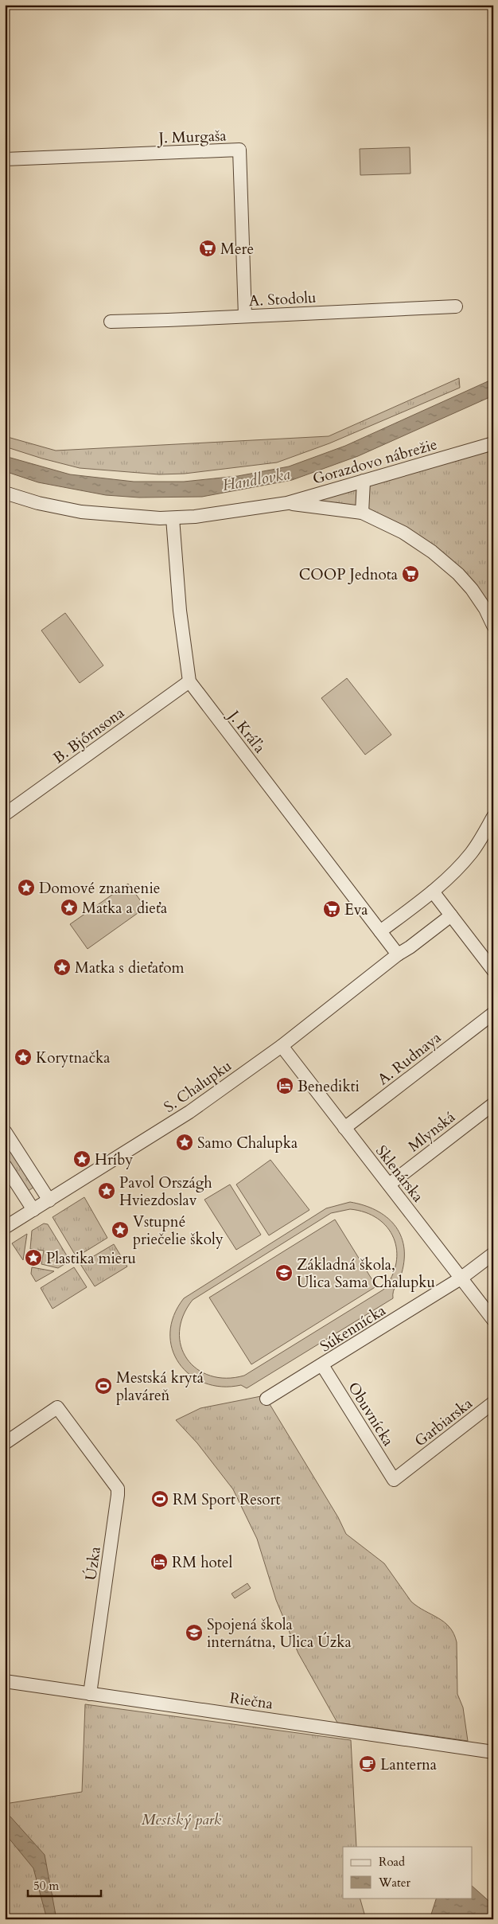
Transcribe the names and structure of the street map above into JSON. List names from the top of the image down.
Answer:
{
  "streets": {
    "street": [
      "J. Murgaša",
      "A. Stodolu",
      "Gorazdovo nábrežie",
      "J. Kráľa",
      "B. Bjőrnsona",
      "A. Rudnaya",
      "S. Chalupku",
      "Mlynská",
      "Sklenárska",
      "Súkennícka",
      "Obuvnícka",
      "Garbiarska",
      "Úzka",
      "Riečna"
    ]
  },
  "crossings": [
    ["J. Murgaša", "A. Stodolu"],
    ["Gorazdovo nábrežie", "J. Kráľa"],
    ["J. Kráľa", "B. Bjőrnsona"],
    ["A. Rudnaya", "Sklenárska"],
    ["S. Chalupku", "Sklenárska"],
    ["Mlynská", "Sklenárska"],
    ["Sklenárska", "Súkennícka"],
    ["Súkennícka", "Obuvnícka"],
    ["Obuvnícka", "Garbiarska"],
    ["Úzka", "Riečna"]
  ],
  "water": ["Handlovka"],
  "parks": ["Mestský park"],
  "places": {
    "supermarket": ["Mere", "COOP Jednota", "Eva"],
    "place": [
      "Domové znamenie",
      "Matka a dieťa",
      "Matka s dieťaťom",
      "Korytnačka",
      "Samo Chalupka",
      "Hríby",
      "Pavol Országh Hviezdoslav",
      "Vstupné priečelie školy",
      "Plastika mieru"
    ],
    "hotel": ["Benedikti", "RM hotel"],
    "school or university": ["Základná škola, Ulica Sama Chalupku", "Spojená škola internátna, Ulica Úzka"],
    "sports": ["Mestská krytá plaváreň", "RM Sport Resort"],
    "cafe": ["Lanterna"]
  },
  "legend": ["Road", "Water"],
  "scale_bar": "50 m"
}
